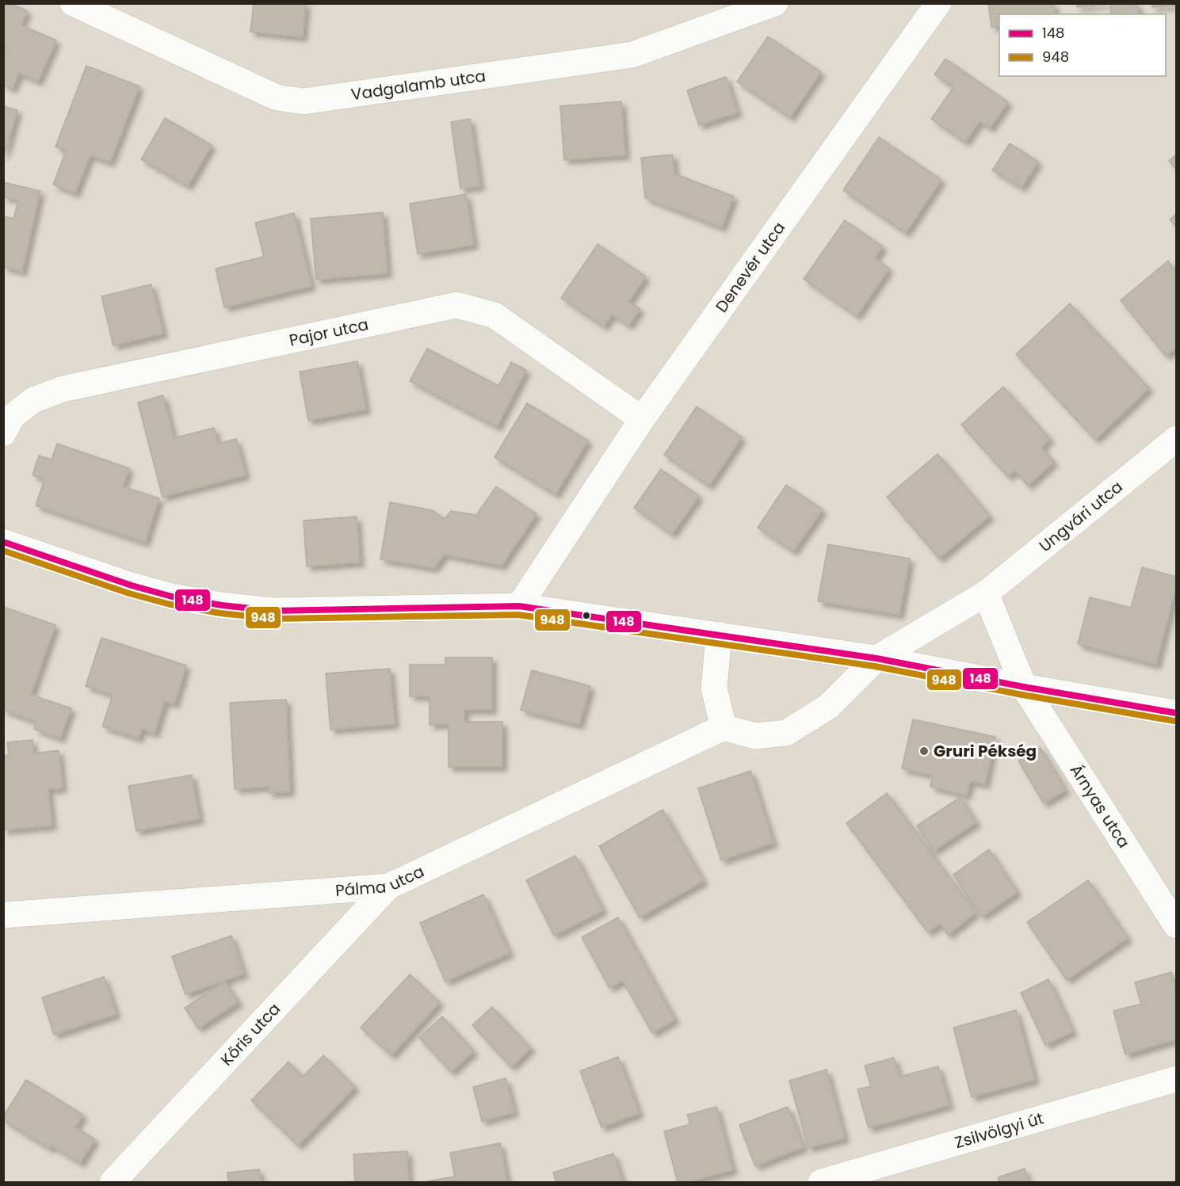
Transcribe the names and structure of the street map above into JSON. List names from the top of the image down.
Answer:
{
  "streets": {
    "street": [
      "Vadgalamb utca",
      "Denevér utca",
      "Pajor utca",
      "Ungvári utca",
      "Árnyas utca",
      "Pálma utca",
      "Kőris utca",
      "Zsilvölgyi út"
    ]
  },
  "crossings": [
    ["Denevér utca", "Pajor utca"],
    ["Pálma utca", "Kőris utca"]
  ],
  "places": ["Gruri Pékség"],
  "lines": ["transit line 148", "transit line 948"],
  "legend": ["148", "948"]
}
